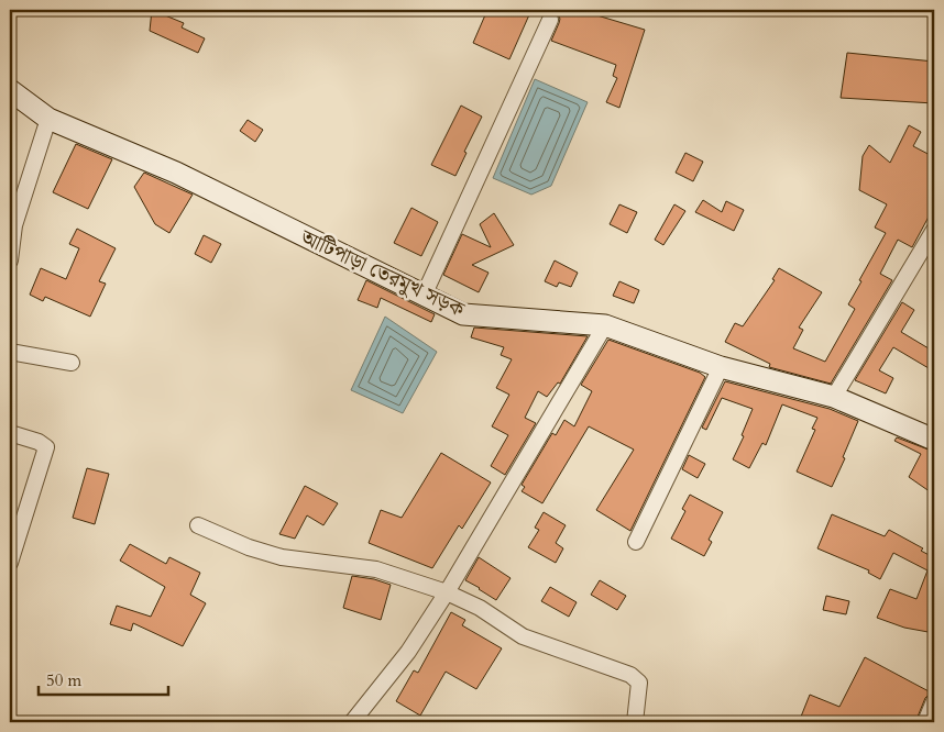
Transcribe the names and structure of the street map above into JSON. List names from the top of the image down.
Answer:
{
  "streets": {
    "main road": ["আটিপাড়া তেরমুখ সড়ক"]
  },
  "scale_bar": "50 m"
}
